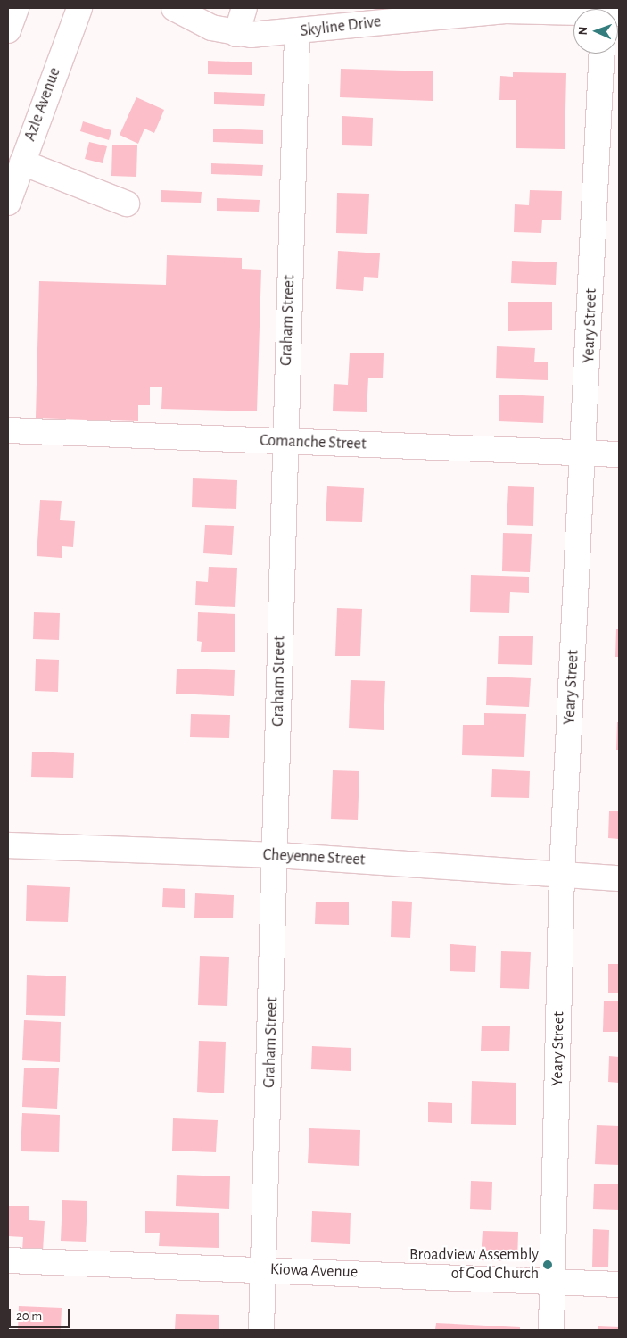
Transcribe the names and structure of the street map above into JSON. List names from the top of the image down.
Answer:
{
  "streets": {
    "street": [
      "Skyline Drive",
      "Azle Avenue",
      "Graham Street",
      "Yeary Street",
      "Comanche Street",
      "Cheyenne Street",
      "Kiowa Avenue"
    ]
  },
  "crossings": [
    ["Skyline Drive", "Graham Street"],
    ["Graham Street", "Comanche Street"],
    ["Graham Street", "Cheyenne Street"],
    ["Graham Street", "Kiowa Avenue"],
    ["Yeary Street", "Comanche Street"],
    ["Yeary Street", "Cheyenne Street"],
    ["Yeary Street", "Kiowa Avenue"]
  ],
  "places": ["Broadview Assembly of God Church"],
  "scale_bar": "20 m",
  "north": "left"
}
